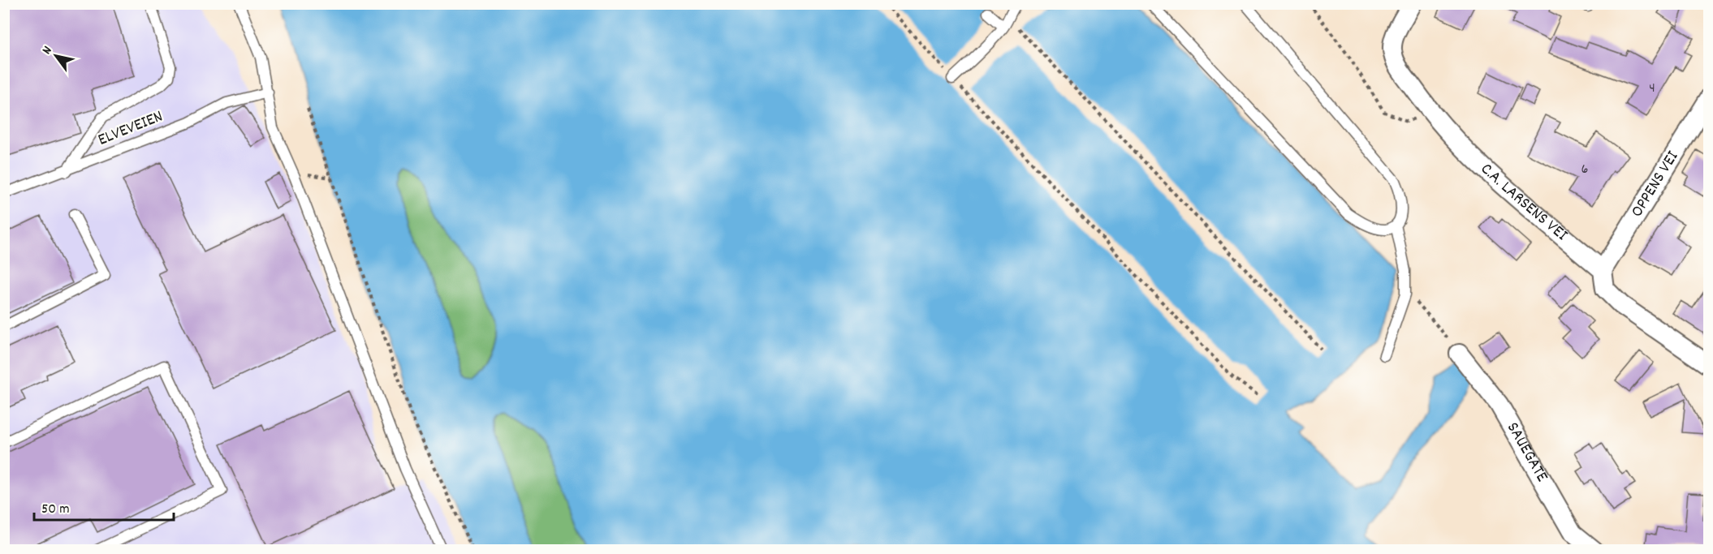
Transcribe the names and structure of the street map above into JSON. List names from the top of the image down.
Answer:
{
  "streets": {
    "street": ["OPPENS VEI", "C.A. LARSENS VEI", "SAUEGATE"],
    "lane": ["ELVEVEIEN"]
  },
  "crossings": [
    ["OPPENS VEI", "C.A. LARSENS VEI"]
  ],
  "house_numbers": ["4", "6"],
  "scale_bar": "50 m",
  "north": "top left"
}
